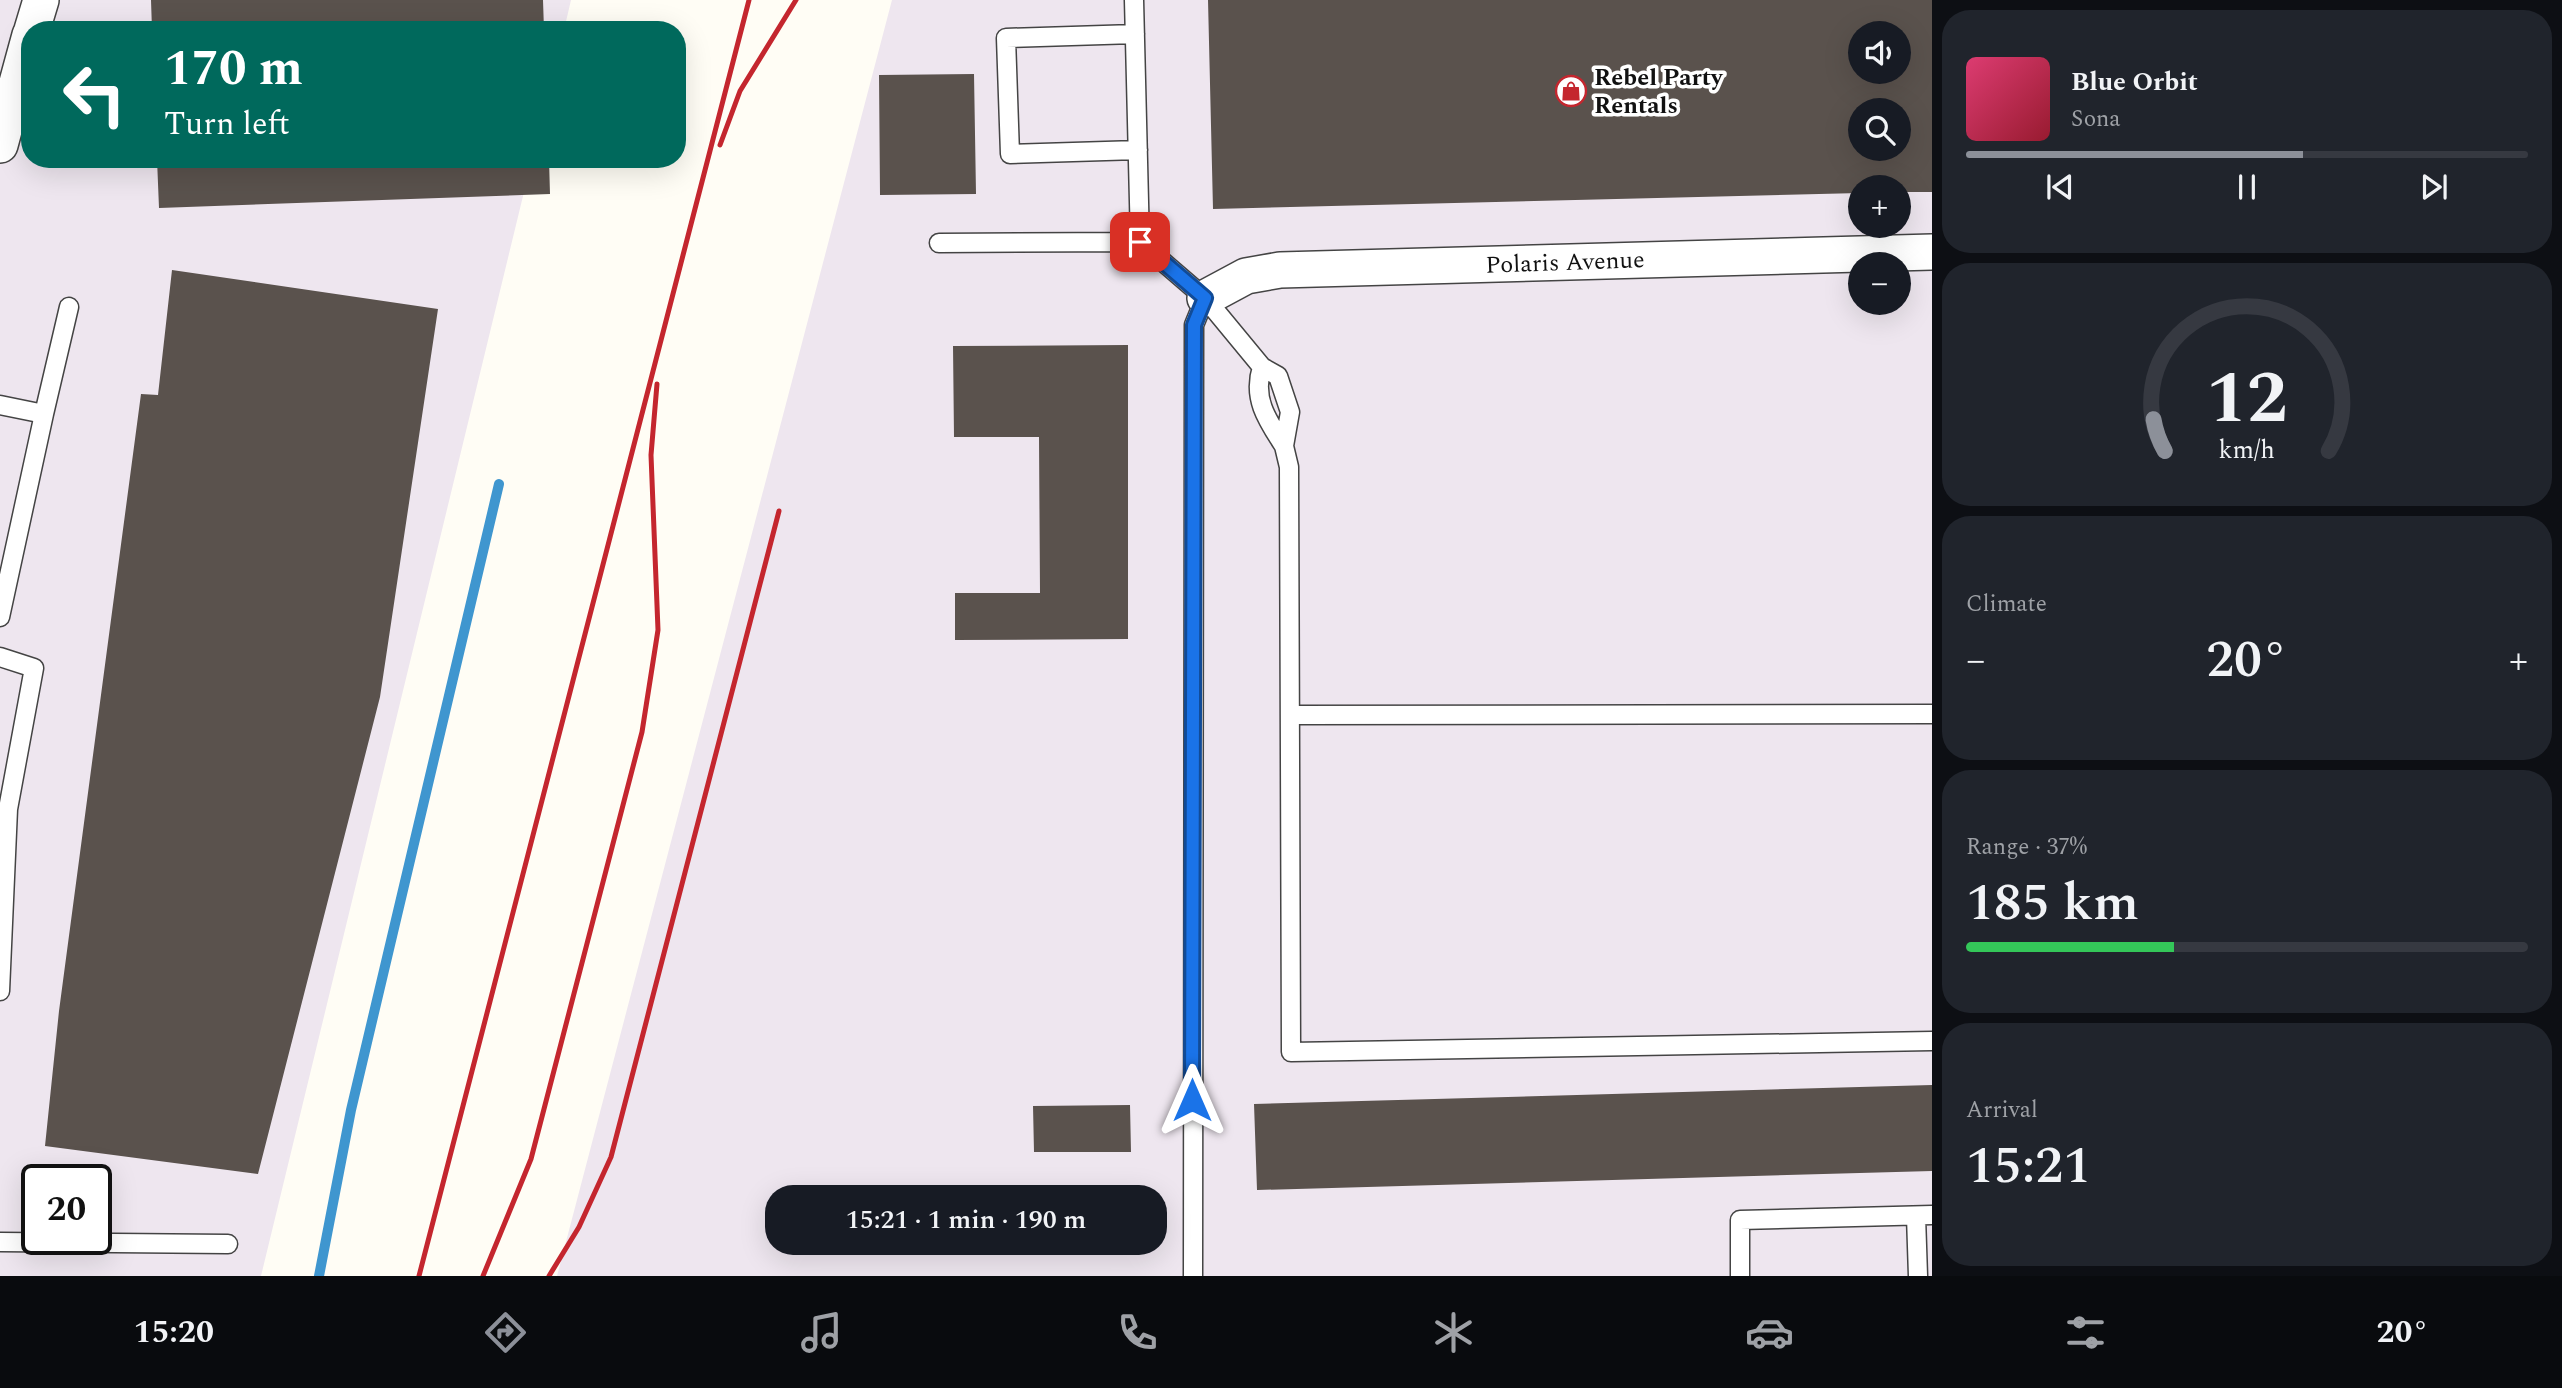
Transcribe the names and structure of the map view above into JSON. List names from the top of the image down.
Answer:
{
  "streets": {
    "street": ["Polaris Avenue"]
  },
  "places": {
    "shop": ["Rebel Party Rentals"]
  },
  "page": {
    "map_buttons": ["+", "−"],
    "turn": ["170 m", "Turn left"],
    "song": ["Blue Orbit", "Sona"],
    "tile": [
      "Climate",
      ["Range · 37%", "185 km"],
      ["Arrival", "15:21"]
    ],
    "heat": ["−", "20°", "+"],
    "limit": "20",
    "trip": "15:21 · 1 min · 190 m",
    "tabs": ["15:20", "20°"],
    "gauge": ["12", "km/h"]
  }
}
